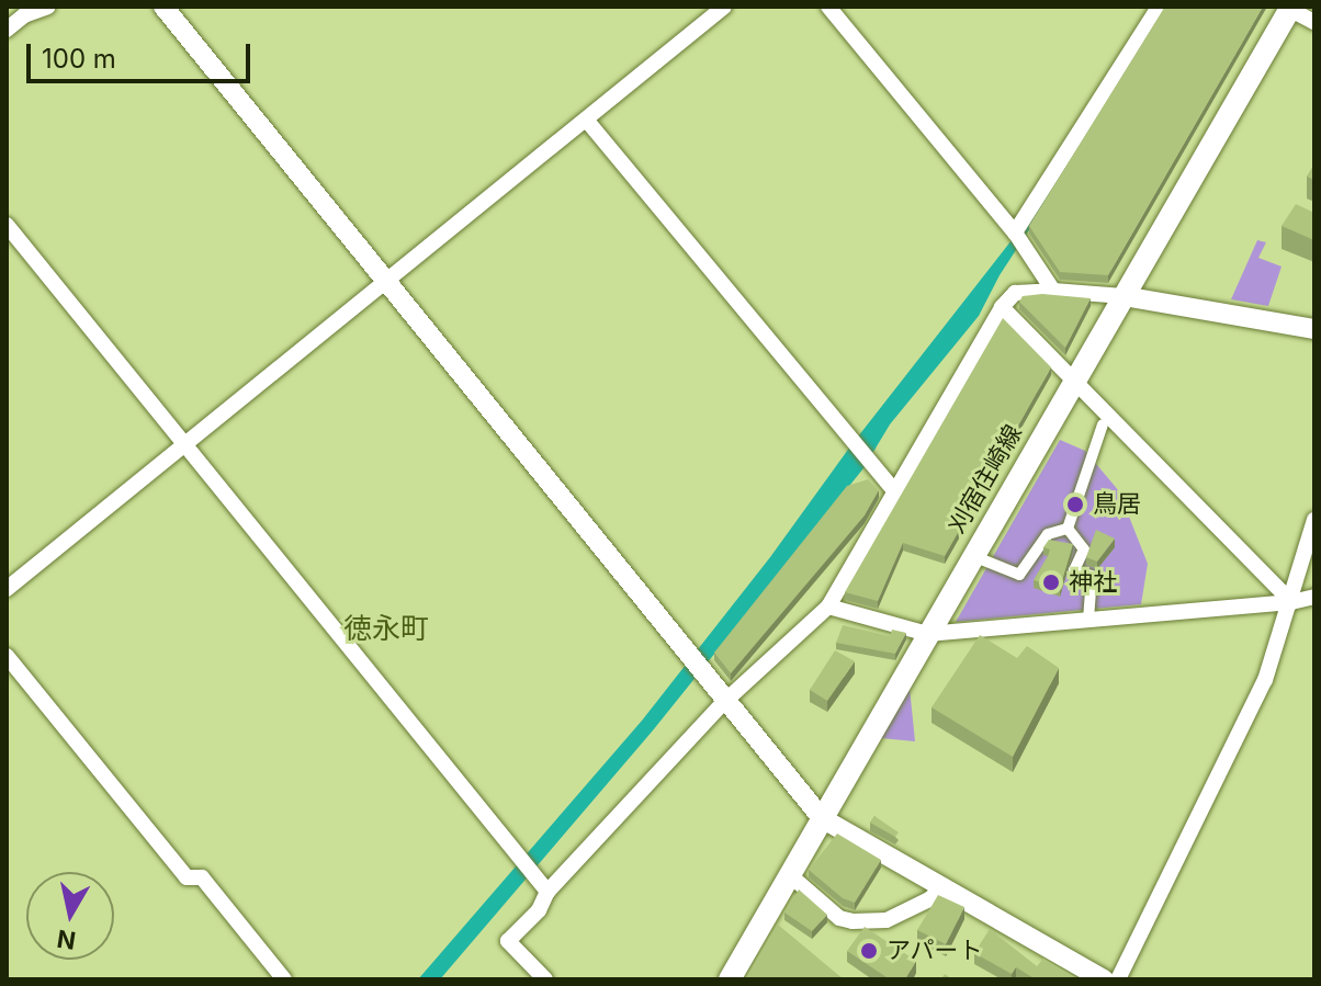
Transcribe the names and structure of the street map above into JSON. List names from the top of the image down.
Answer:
{
  "streets": {
    "main road": ["刈宿住崎線"]
  },
  "districts": ["徳永町"],
  "places": ["鳥居", "神社", "アパート"],
  "scale_bar": "100 m",
  "north": "bottom"
}
